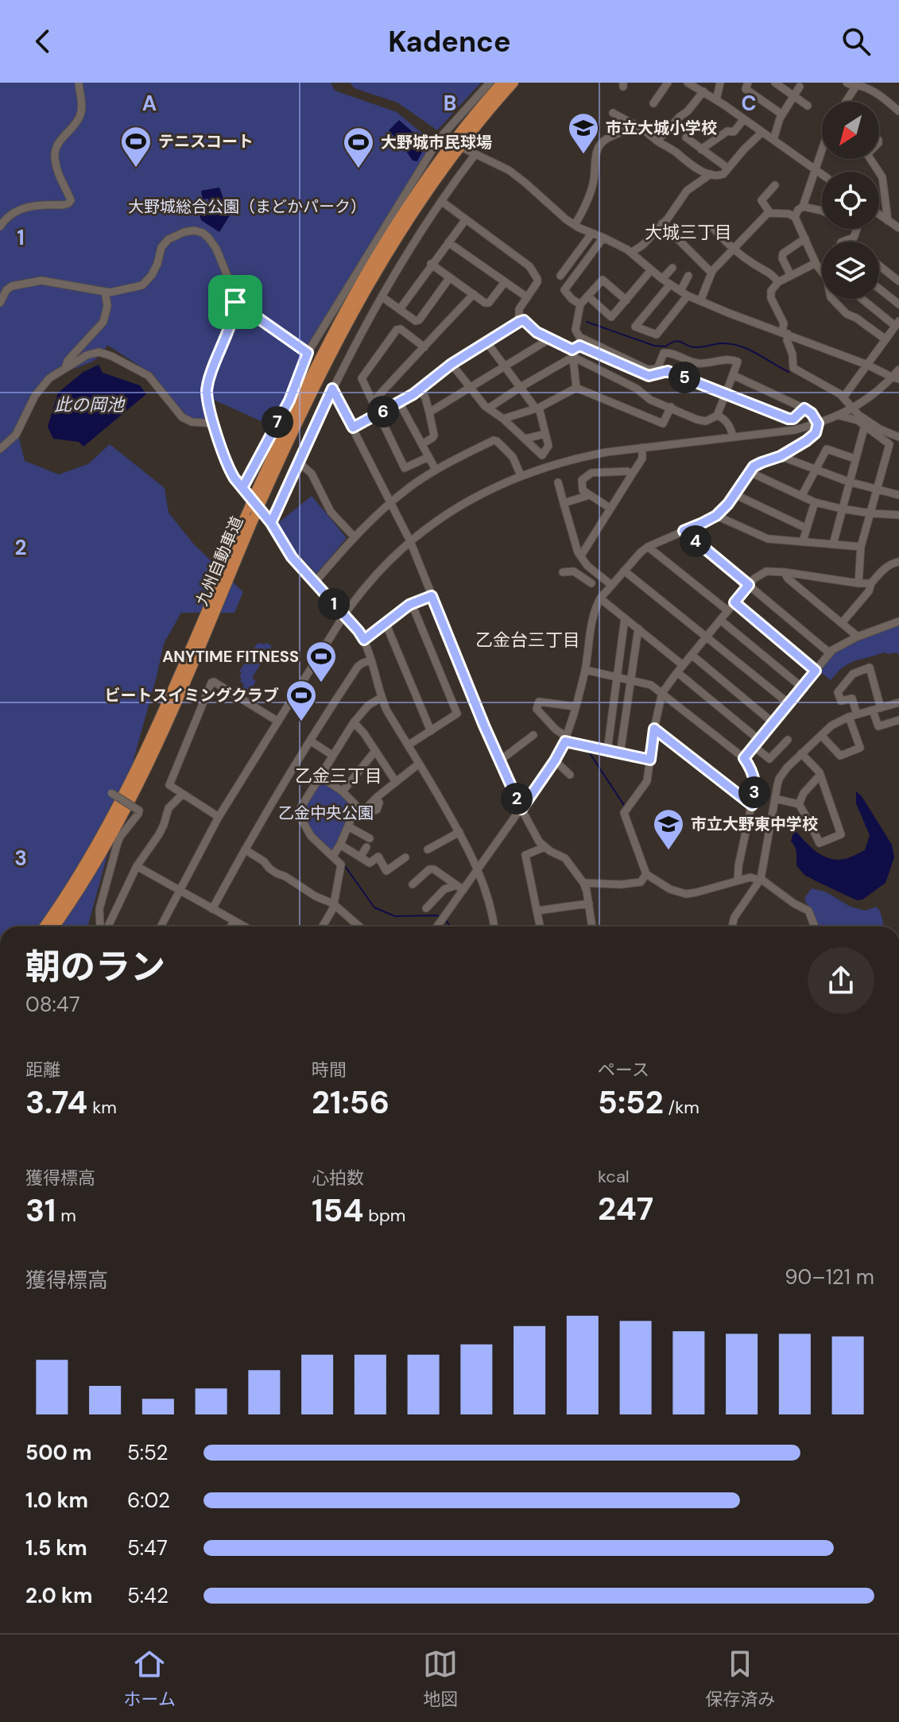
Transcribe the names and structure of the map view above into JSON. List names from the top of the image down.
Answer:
{
  "streets": {
    "highway": ["九州自動車道"]
  },
  "districts": ["大城三丁目", "乙金台三丁目", "乙金三丁目"],
  "water": ["此の岡池"],
  "parks": ["大野城総合公園（まどかパーク）", "乙金中央公園"],
  "places": {
    "school or university": ["市立大城小学校", "市立大野東中学校"],
    "sports": [
      "テニスコート",
      "大野城市民球場",
      "ANYTIME FITNESS",
      "ビートスイミングクラブ"
    ]
  },
  "north": "bottom left",
  "page": {
    "header": "Kadence",
    "pins": [
      "5",
      "6",
      "7",
      "4",
      "1",
      "3",
      "2"
    ],
    "heading": ["朝のラン", "08:47"],
    "stats": [
      ["距離", "3.74 km"],
      ["時間", "21:56"],
      ["ペース", "5:52 /km"],
      ["獲得標高", "31 m"],
      ["心拍数", "154 bpm"],
      ["kcal", "247"]
    ],
    "chart": ["獲得標高", "90–121 m"],
    "list": [
      {
        "name": "500 m",
        "note": "5:52"
      },
      {
        "name": "1.0 km",
        "note": "6:02"
      },
      {
        "name": "1.5 km",
        "note": "5:47"
      },
      {
        "name": "2.0 km",
        "note": "5:42"
      }
    ],
    "tabs": ["ホーム", "地図", "保存済み"]
  },
  "grid": {
    "columns": ["A", "B", "C"],
    "rows": ["1", "2", "3"]
  }
}
